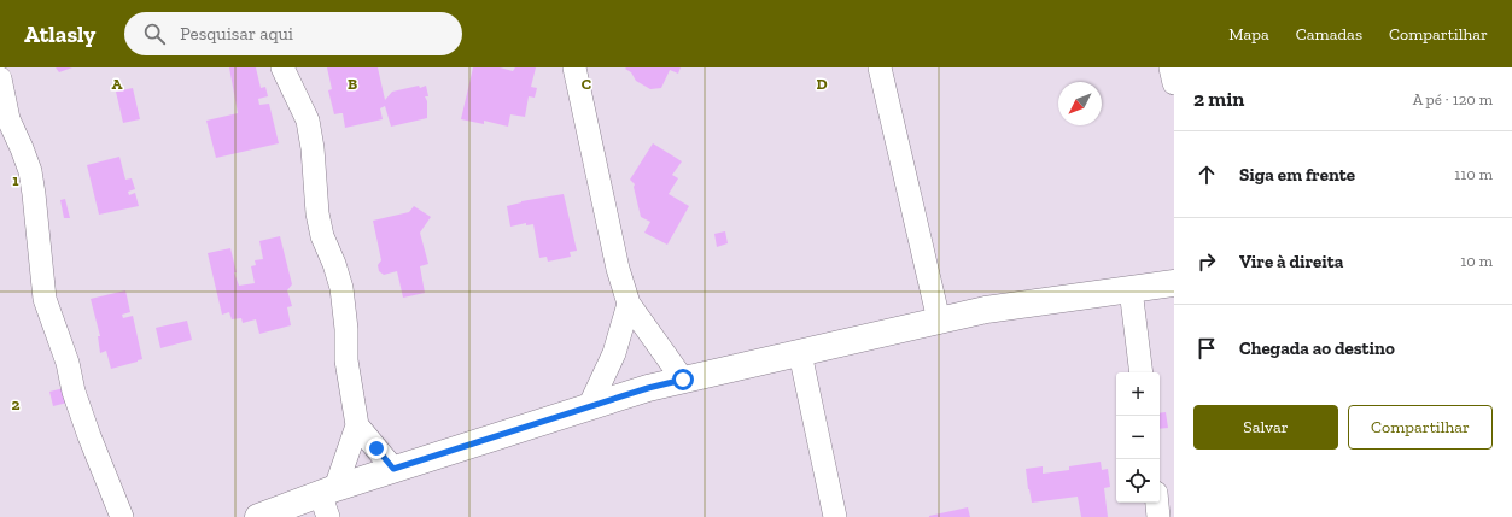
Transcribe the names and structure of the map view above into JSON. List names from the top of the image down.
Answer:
{
  "north": "bottom left",
  "page": {
    "header": "Atlasly",
    "search": "Pesquisar aqui",
    "nav": ["Mapa", "Camadas", "Compartilhar"],
    "heading": ["2 min", "A pé · 120 m"],
    "list": [
      ["Siga em frente", "110 m"],
      ["Vire à direita", "10 m"],
      "Chegada ao destino"
    ],
    "map_buttons": ["+", "−"],
    "buttons": ["Salvar", "Compartilhar"]
  },
  "grid": {
    "columns": [
      "A",
      "B",
      "C",
      "D"
    ],
    "rows": ["1", "2"]
  }
}
